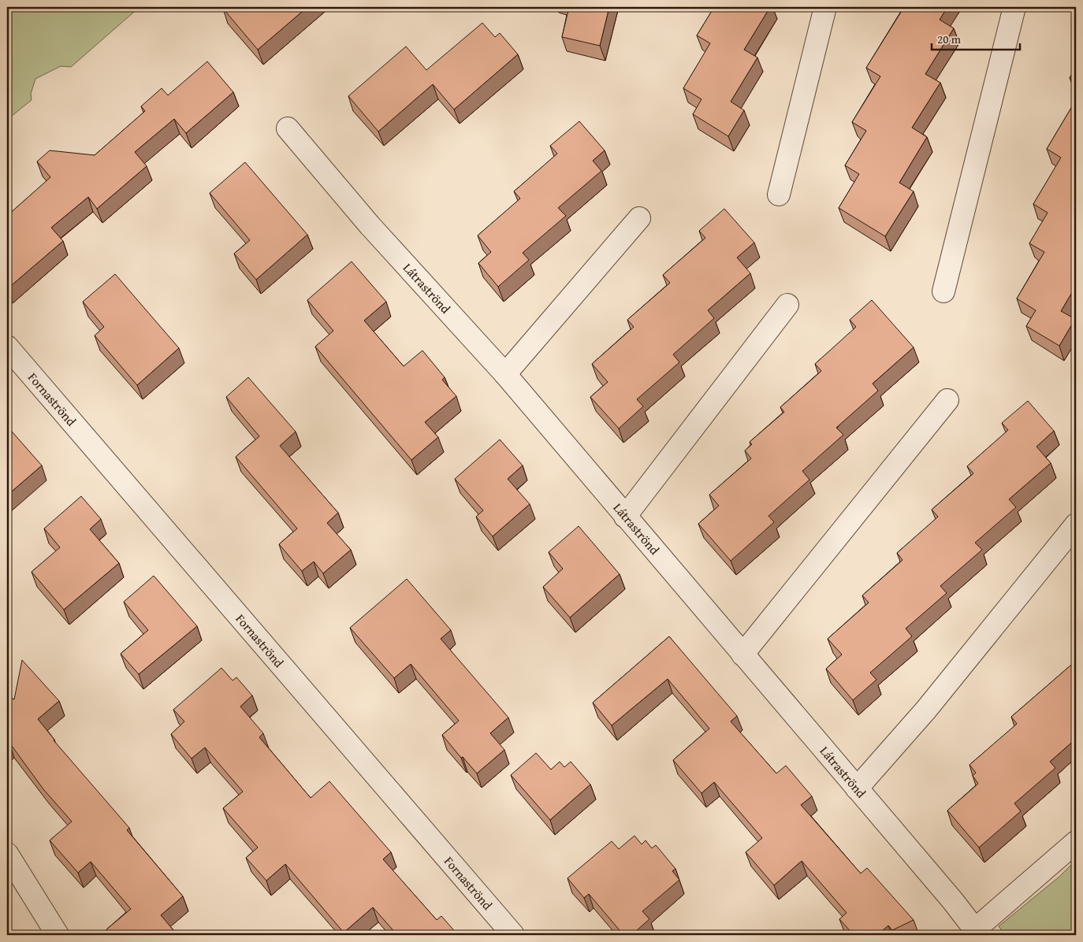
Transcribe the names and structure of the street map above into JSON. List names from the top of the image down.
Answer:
{
  "streets": {
    "street": ["Látraströnd", "Fornaströnd"]
  },
  "scale_bar": "20 m"
}
